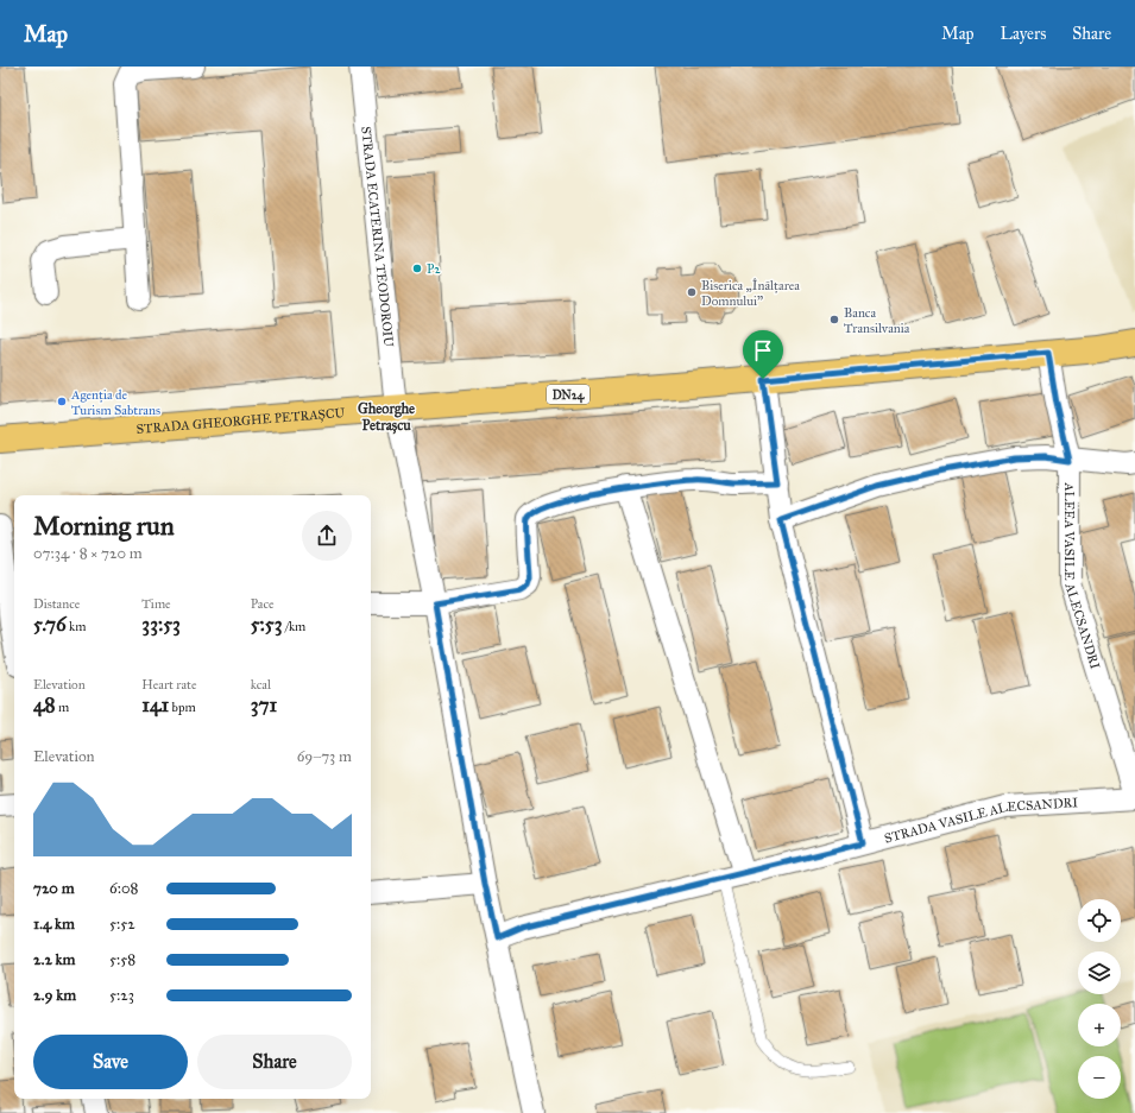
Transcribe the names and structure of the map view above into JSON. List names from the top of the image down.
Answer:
{
  "streets": {
    "main road": ["DN24", "STRADA GHEORGHE PETRAȘCU"],
    "street": ["STRADA ECATERINA TEODOROIU", "ALEEA VASILE ALECSANDRI", "STRADA VASILE ALECSANDRI"]
  },
  "crossings": [
    ["STRADA ECATERINA TEODOROIU", "STRADA GHEORGHE PETRAȘCU"],
    ["STRADA GHEORGHE PETRAȘCU", "ALEEA VASILE ALECSANDRI"]
  ],
  "districts": ["Gheorghe Petrașcu"],
  "places": [
    "P2",
    "Biserica „Înălțarea Domnului\"",
    "Banca Transilvania",
    "Agenția de Turism Sabtrans"
  ],
  "page": {
    "header": "Map",
    "nav": ["Map", "Layers", "Share"],
    "heading": ["Morning run", "07:34 · 8 × 720 m"],
    "stats": [
      ["Distance", "5.76 km"],
      ["Time", "33:53"],
      ["Pace", "5:53 /km"],
      ["Elevation", "48 m"],
      ["Heart rate", "141 bpm"],
      ["kcal", "371"]
    ],
    "chart": ["Elevation", "69–73 m"],
    "list": [
      {
        "name": "720 m",
        "note": "6:08"
      },
      {
        "name": "1.4 km",
        "note": "5:52"
      },
      {
        "name": "2.2 km",
        "note": "5:58"
      },
      {
        "name": "2.9 km",
        "note": "5:23"
      }
    ],
    "map_buttons": ["+", "−"],
    "buttons": ["Save", "Share"]
  }
}
